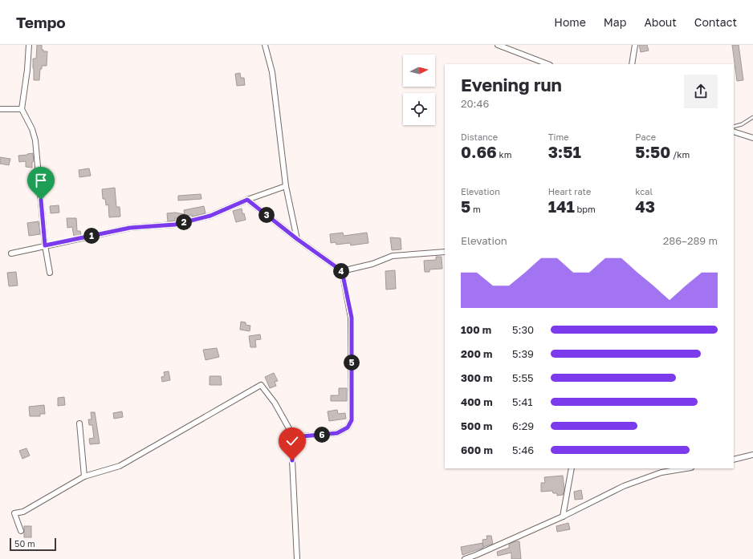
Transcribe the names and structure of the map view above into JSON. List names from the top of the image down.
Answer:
{
  "scale_bar": "50 m",
  "north": "right",
  "page": {
    "header": "Tempo",
    "nav": [
      "Home",
      "Map",
      "About",
      "Contact"
    ],
    "heading": ["Evening run", "20:46"],
    "stats": [
      ["Distance", "0.66 km"],
      ["Time", "3:51"],
      ["Pace", "5:50 /km"],
      ["Elevation", "5 m"],
      ["Heart rate", "141 bpm"],
      ["kcal", "43"]
    ],
    "pins": [
      "3",
      "2",
      "1",
      "4",
      "5",
      "6"
    ],
    "chart": ["Elevation", "286–289 m"],
    "list": [
      {
        "name": "100 m",
        "note": "5:30"
      },
      {
        "name": "200 m",
        "note": "5:39"
      },
      {
        "name": "300 m",
        "note": "5:55"
      },
      {
        "name": "400 m",
        "note": "5:41"
      },
      {
        "name": "500 m",
        "note": "6:29"
      },
      {
        "name": "600 m",
        "note": "5:46"
      }
    ],
    "scale": "50 m"
  }
}
